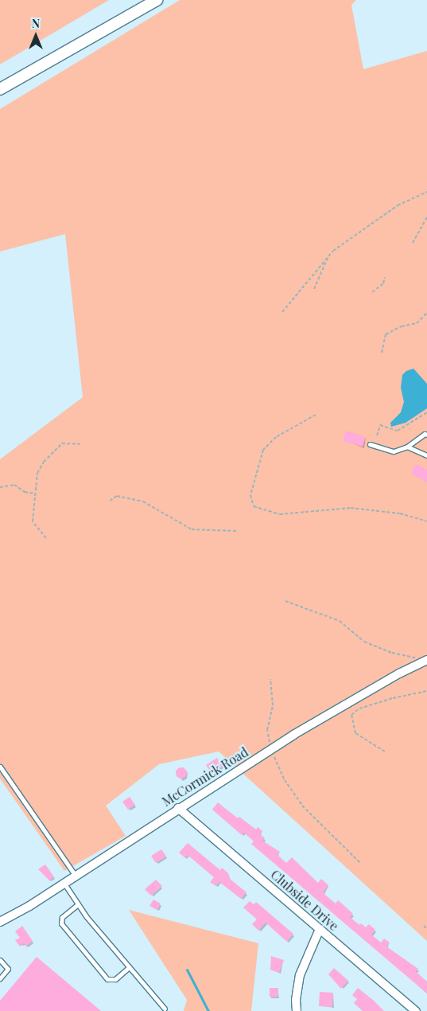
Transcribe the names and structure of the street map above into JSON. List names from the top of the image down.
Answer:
{
  "streets": {
    "street": ["McCormick Road", "Clubside Drive"]
  },
  "crossings": [
    ["McCormick Road", "Clubside Drive"]
  ],
  "north": "top"
}
